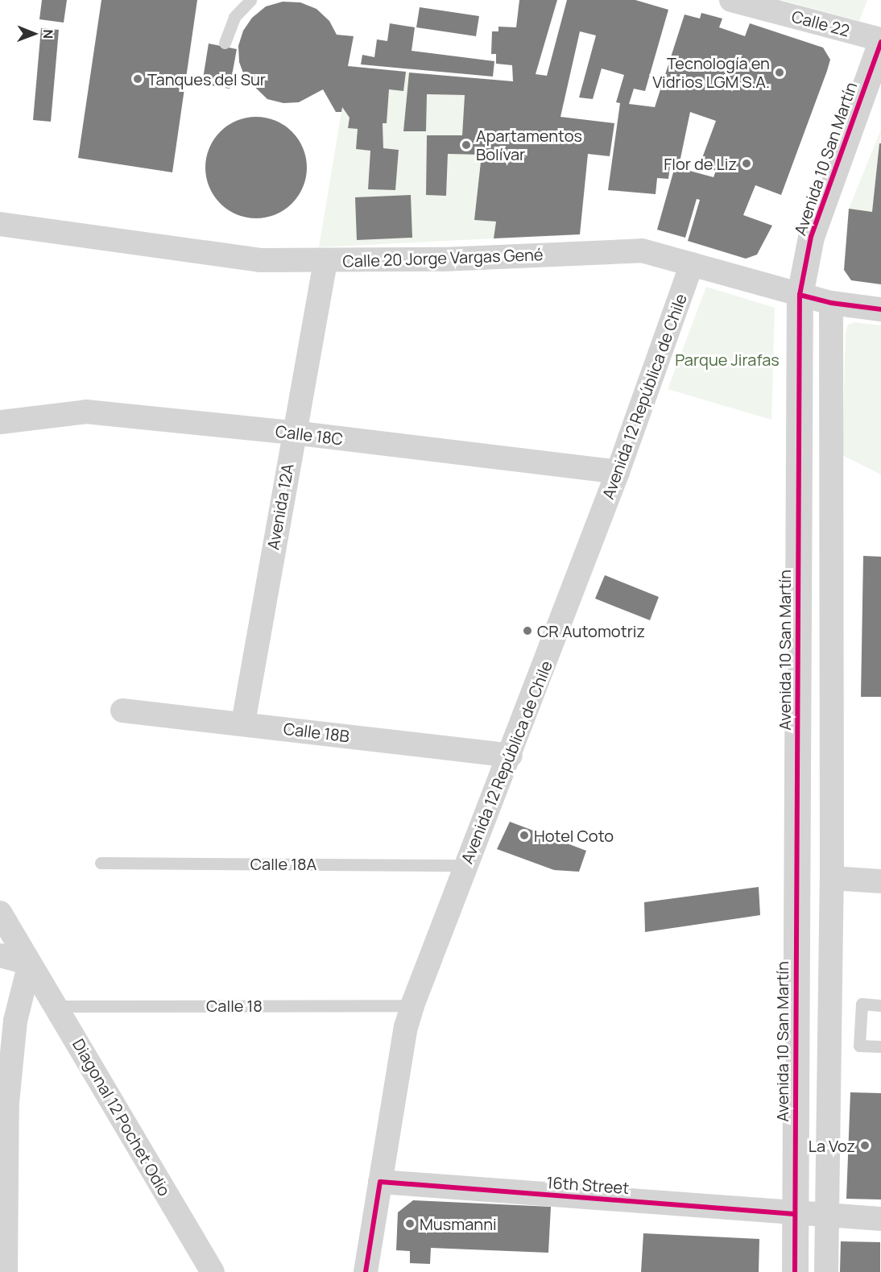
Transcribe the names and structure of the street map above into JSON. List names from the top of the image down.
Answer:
{
  "streets": {
    "street": [
      "Calle 22",
      "Avenida 10 San Martín",
      "Calle 20 Jorge Vargas Gené",
      "Avenida 12 República de Chile",
      "Calle 18C",
      "Avenida 12A",
      "Calle 18B",
      "Diagonal 12 Pochet Odio",
      "16th Street"
    ],
    "lane": ["Calle 18A", "Calle 18"]
  },
  "crossings": [
    ["Calle 22", "Avenida 10 San Martín"],
    ["Avenida 10 San Martín", "Calle 20 Jorge Vargas Gené"],
    ["Avenida 10 San Martín", "16th Street"],
    ["Calle 20 Jorge Vargas Gené", "Avenida 12 República de Chile"],
    ["Calle 20 Jorge Vargas Gené", "Avenida 12A"],
    ["Avenida 12 República de Chile", "Calle 18C"],
    ["Avenida 12 República de Chile", "Calle 18B"],
    ["Avenida 12 República de Chile", "Calle 18A"],
    ["Avenida 12 República de Chile", "Calle 18"],
    ["Avenida 12 República de Chile", "16th Street"],
    ["Calle 18C", "Avenida 12A"],
    ["Avenida 12A", "Calle 18B"],
    ["Calle 18", "Diagonal 12 Pochet Odio"]
  ],
  "parks": ["Parque Jirafas"],
  "places": [
    "Tecnología en Vidrios LGM S.A.",
    "Tanques del Sur",
    "Apartamentos Bolívar",
    "Flor de Liz",
    "CR Automotriz",
    "Hotel Coto",
    "La Voz",
    "Musmanni"
  ],
  "north": "right"
}
